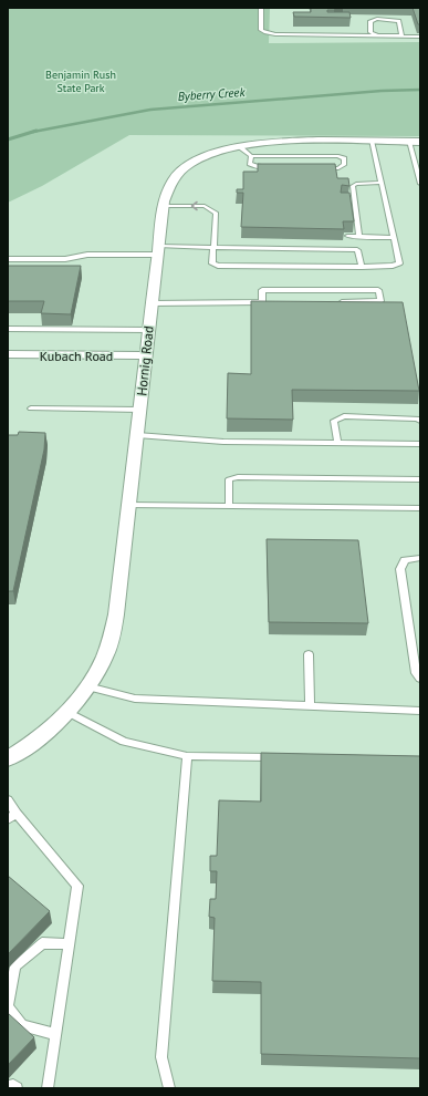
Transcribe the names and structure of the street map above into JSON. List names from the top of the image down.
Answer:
{
  "streets": {
    "street": ["Kubach Road", "Hornig Road"]
  },
  "crossings": [
    ["Kubach Road", "Hornig Road"]
  ],
  "water": ["Byberry Creek"],
  "parks": ["Benjamin Rush State Park"]
}
